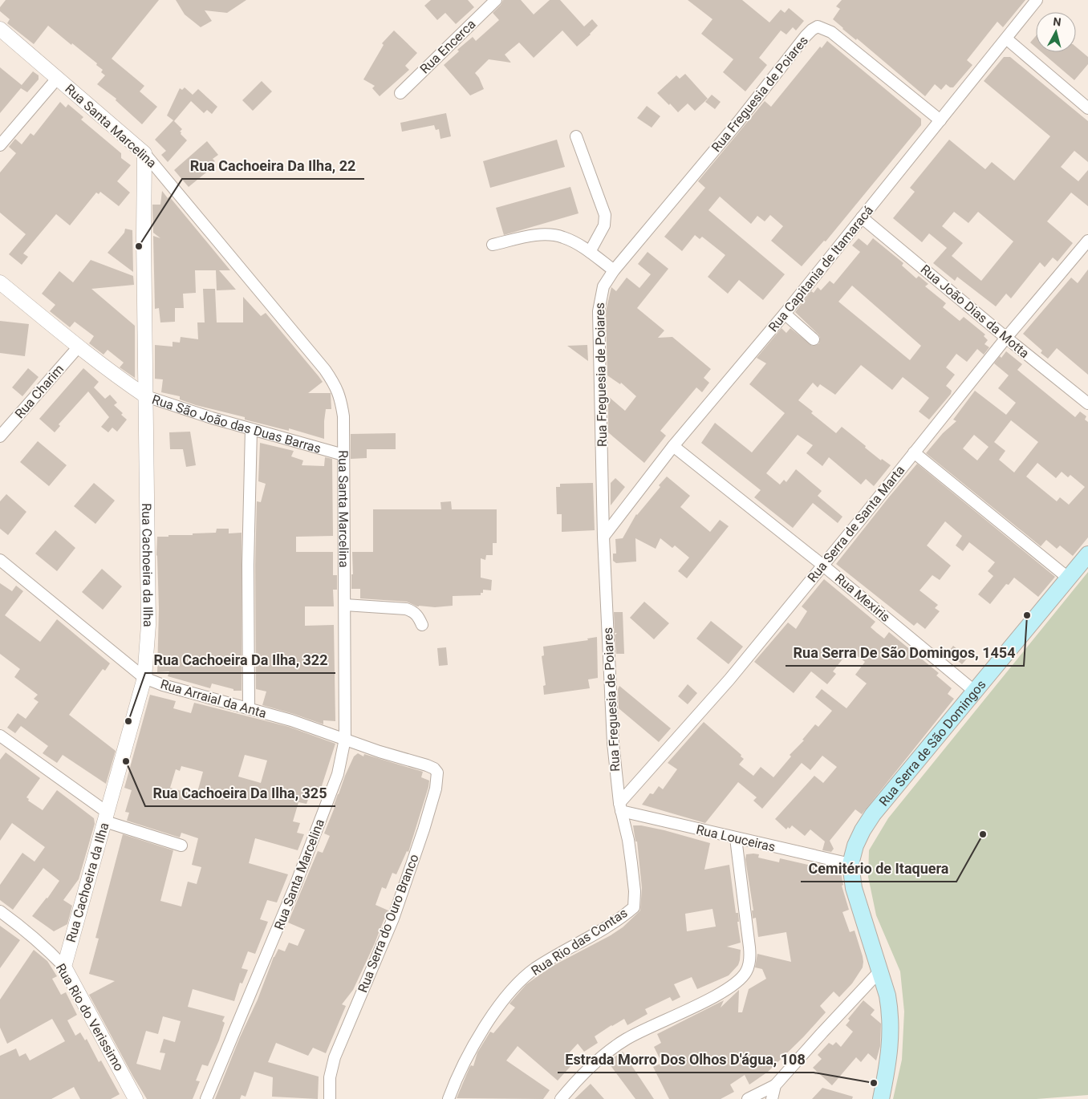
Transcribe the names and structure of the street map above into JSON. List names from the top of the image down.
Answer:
{
  "streets": {
    "main road": ["Rua Serra de São Domingos"],
    "street": [
      "Rua Encerca",
      "Rua Freguesia de Poiares",
      "Rua Santa Marcelina",
      "Rua Capitania de Itamaracá",
      "Rua João Dias da Motta",
      "Rua Charim",
      "Rua São João das Duas Barras",
      "Rua Serra de Santa Marta",
      "Rua Cachoeira da Ilha",
      "Rua Mexiris",
      "Rua Arraial da Anta",
      "Rua Louceiras",
      "Rua Serra do Ouro Branco",
      "Rua Rio das Contas",
      "Rua Rio do Verissimo"
    ]
  },
  "crossings": [
    ["Rua Freguesia de Poiares", "Rua Capitania de Itamaracá"],
    ["Rua Freguesia de Poiares", "Rua Serra de Santa Marta"],
    ["Rua Freguesia de Poiares", "Rua Louceiras"],
    ["Rua Freguesia de Poiares", "Rua Rio das Contas"],
    ["Rua Santa Marcelina", "Rua São João das Duas Barras"],
    ["Rua Santa Marcelina", "Rua Cachoeira da Ilha"],
    ["Rua Santa Marcelina", "Rua Arraial da Anta"],
    ["Rua Capitania de Itamaracá", "Rua João Dias da Motta"],
    ["Rua Capitania de Itamaracá", "Rua Mexiris"],
    ["Rua João Dias da Motta", "Rua Serra de Santa Marta"],
    ["Rua Charim", "Rua São João das Duas Barras"],
    ["Rua São João das Duas Barras", "Rua Cachoeira da Ilha"],
    ["Rua Serra de Santa Marta", "Rua Mexiris"],
    ["Rua Serra de Santa Marta", "Rua Louceiras"],
    ["Rua Serra de Santa Marta", "Rua Rio das Contas"],
    ["Rua Cachoeira da Ilha", "Rua Arraial da Anta"],
    ["Rua Cachoeira da Ilha", "Rua Rio do Verissimo"],
    ["Rua Mexiris", "Rua Serra de São Domingos"],
    ["Rua Arraial da Anta", "Rua Serra do Ouro Branco"],
    ["Rua Serra de São Domingos", "Rua Louceiras"],
    ["Rua Louceiras", "Rua Rio das Contas"]
  ],
  "places": [
    "Rua Cachoeira Da Ilha, 22",
    "Rua Serra De São Domingos, 1454",
    "Rua Cachoeira Da Ilha, 322",
    "Rua Cachoeira Da Ilha, 325",
    "Cemitério de Itaquera",
    "Estrada Morro Dos Olhos D'água, 108"
  ],
  "north": "top"
}
